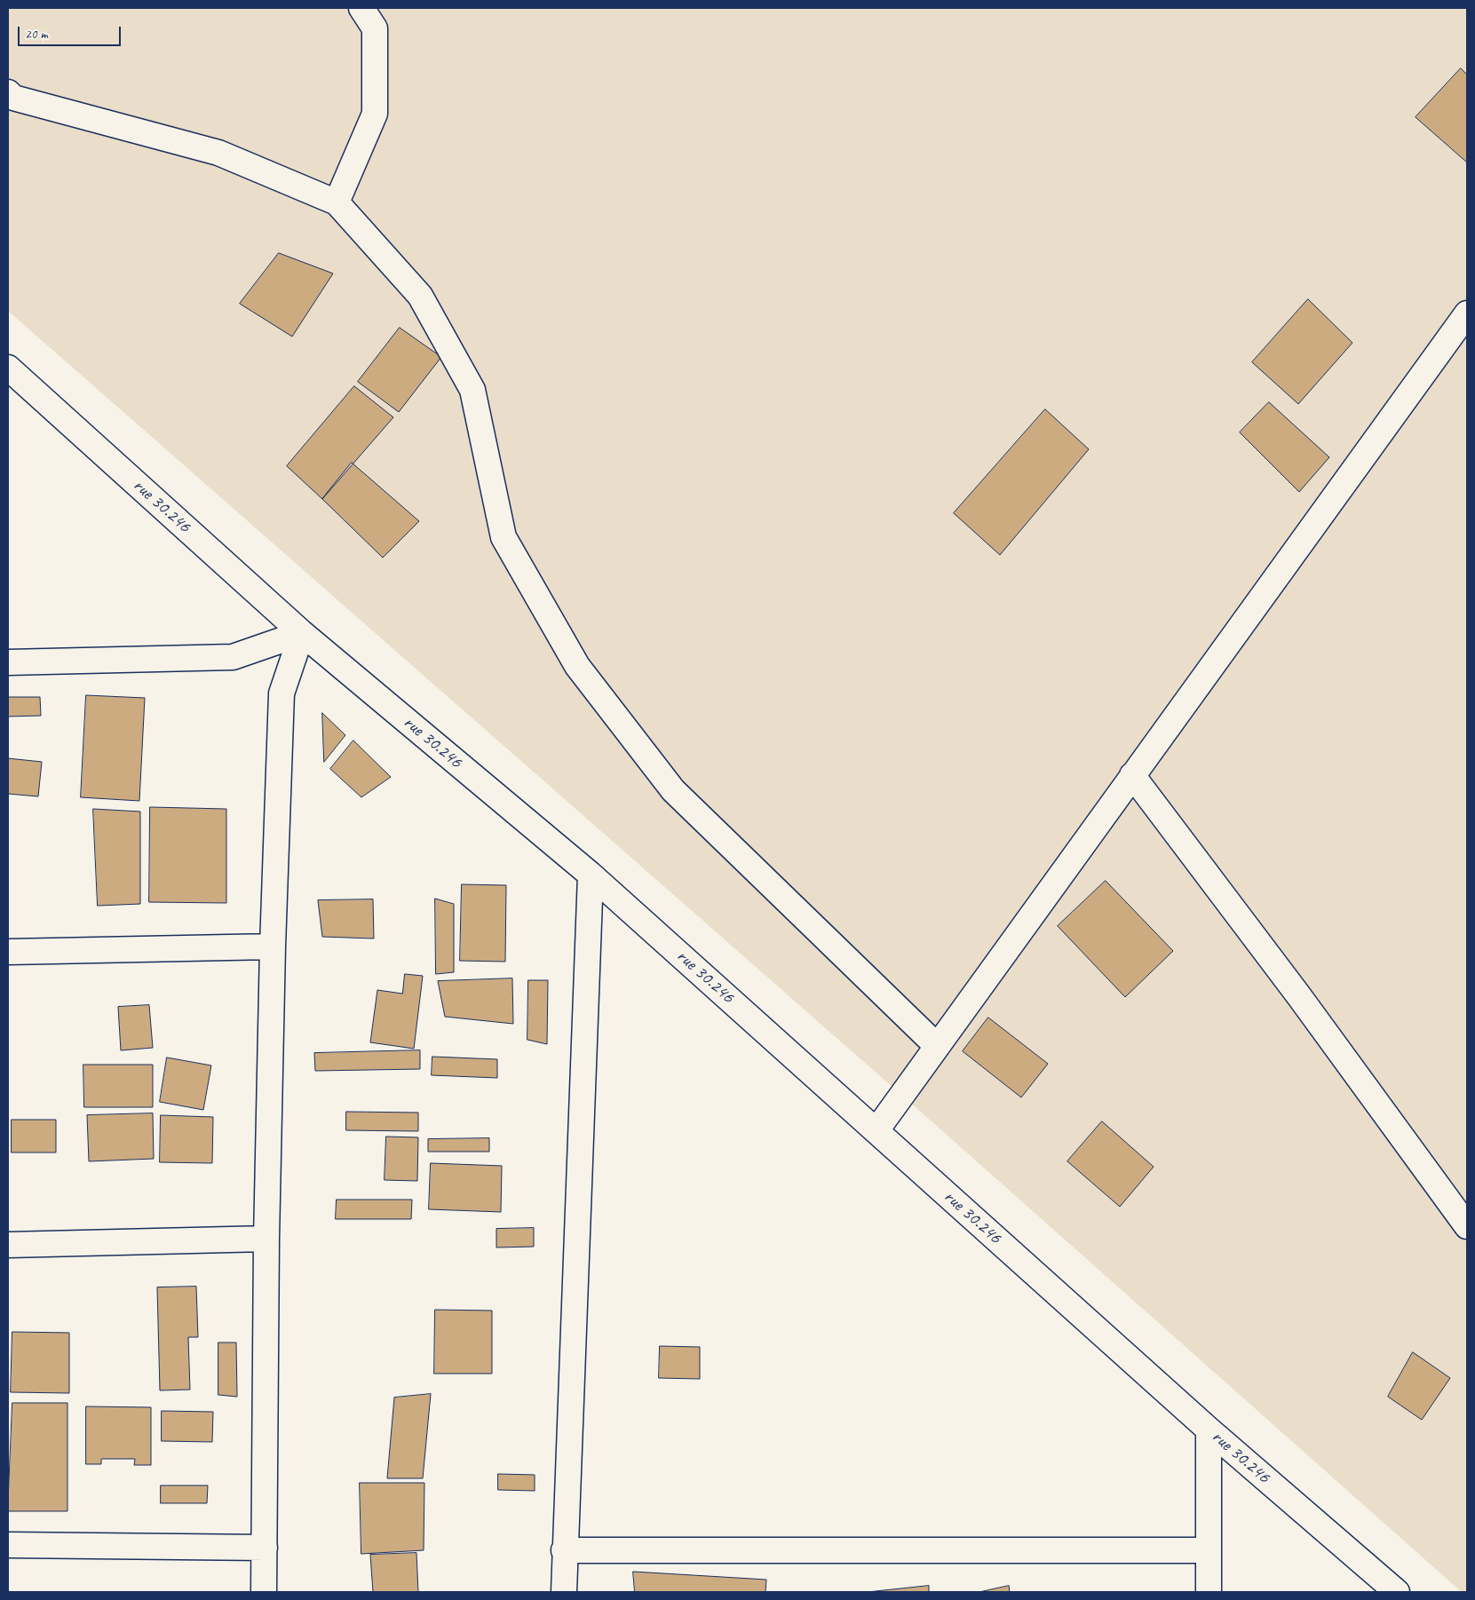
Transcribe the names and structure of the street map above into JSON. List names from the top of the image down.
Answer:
{
  "streets": {
    "street": ["rue 30.246"]
  },
  "scale_bar": "20 m"
}
